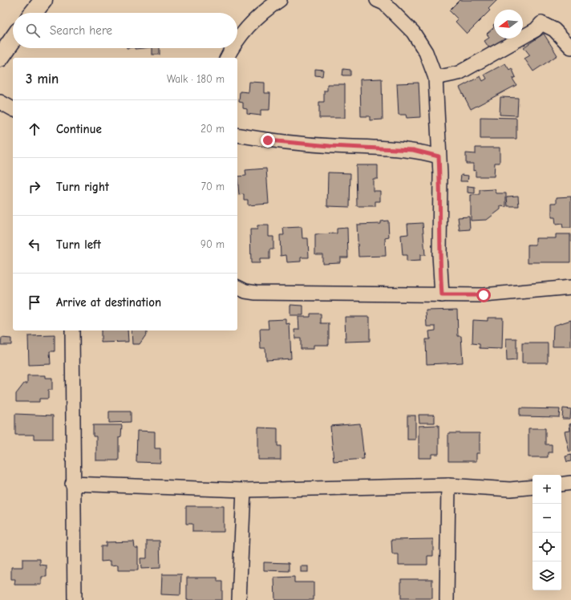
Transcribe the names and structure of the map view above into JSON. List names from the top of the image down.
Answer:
{
  "north": "left",
  "page": {
    "search": "Search here",
    "heading": ["3 min", "Walk · 180 m"],
    "list": [
      ["Continue", "20 m"],
      ["Turn right", "70 m"],
      ["Turn left", "90 m"],
      "Arrive at destination"
    ],
    "map_buttons": ["+", "−"]
  }
}
